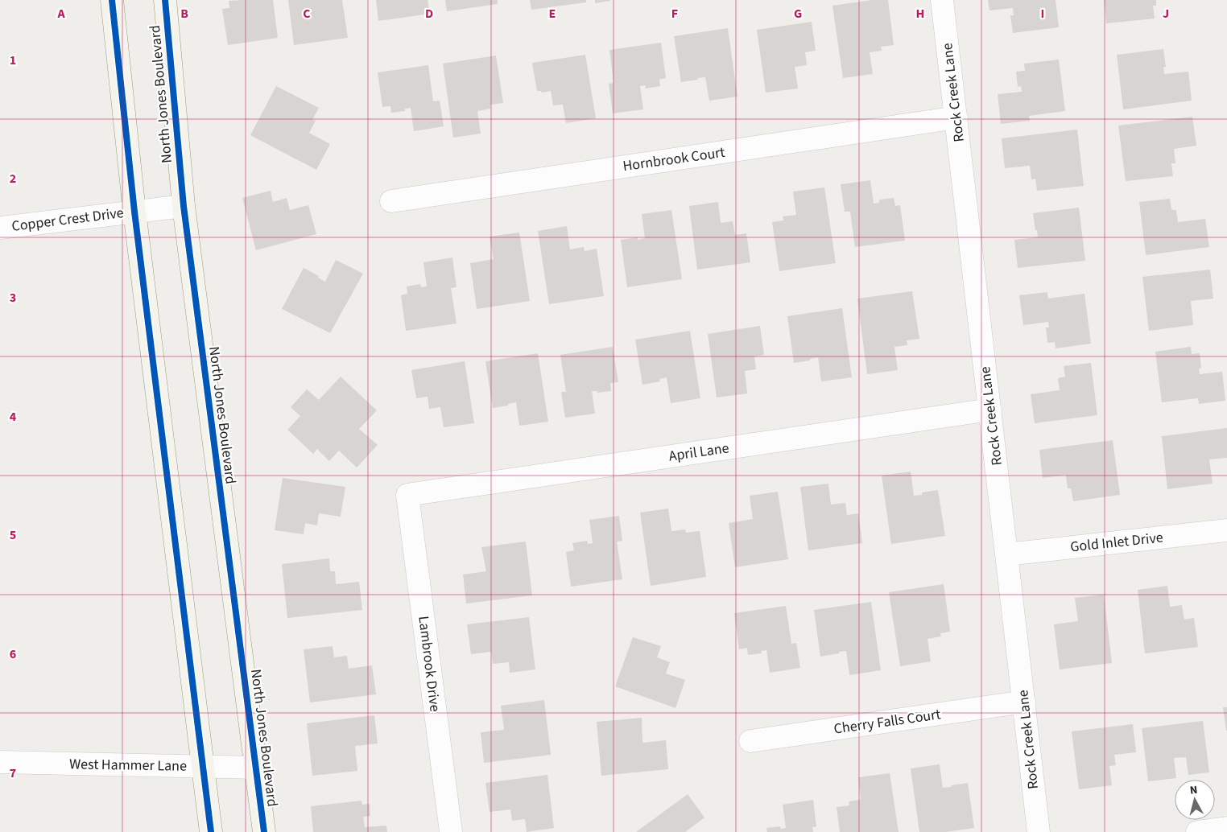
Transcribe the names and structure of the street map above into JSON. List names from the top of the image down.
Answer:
{
  "streets": {
    "main road": ["North Jones Boulevard"],
    "street": [
      "Rock Creek Lane",
      "Hornbrook Court",
      "Copper Crest Drive",
      "April Lane",
      "Gold Inlet Drive",
      "Lambrook Drive",
      "Cherry Falls Court",
      "West Hammer Lane"
    ]
  },
  "crossings": [
    ["Rock Creek Lane", "Hornbrook Court"],
    ["Rock Creek Lane", "April Lane"],
    ["Rock Creek Lane", "Gold Inlet Drive"],
    ["Rock Creek Lane", "Cherry Falls Court"],
    ["North Jones Boulevard", "Copper Crest Drive"],
    ["North Jones Boulevard", "West Hammer Lane"],
    ["April Lane", "Lambrook Drive"]
  ],
  "north": "top",
  "grid": {
    "columns": [
      "A",
      "B",
      "C",
      "D",
      "E",
      "F",
      "G",
      "H",
      "I",
      "J"
    ],
    "rows": [
      "1",
      "2",
      "3",
      "4",
      "5",
      "6",
      "7"
    ]
  }
}
